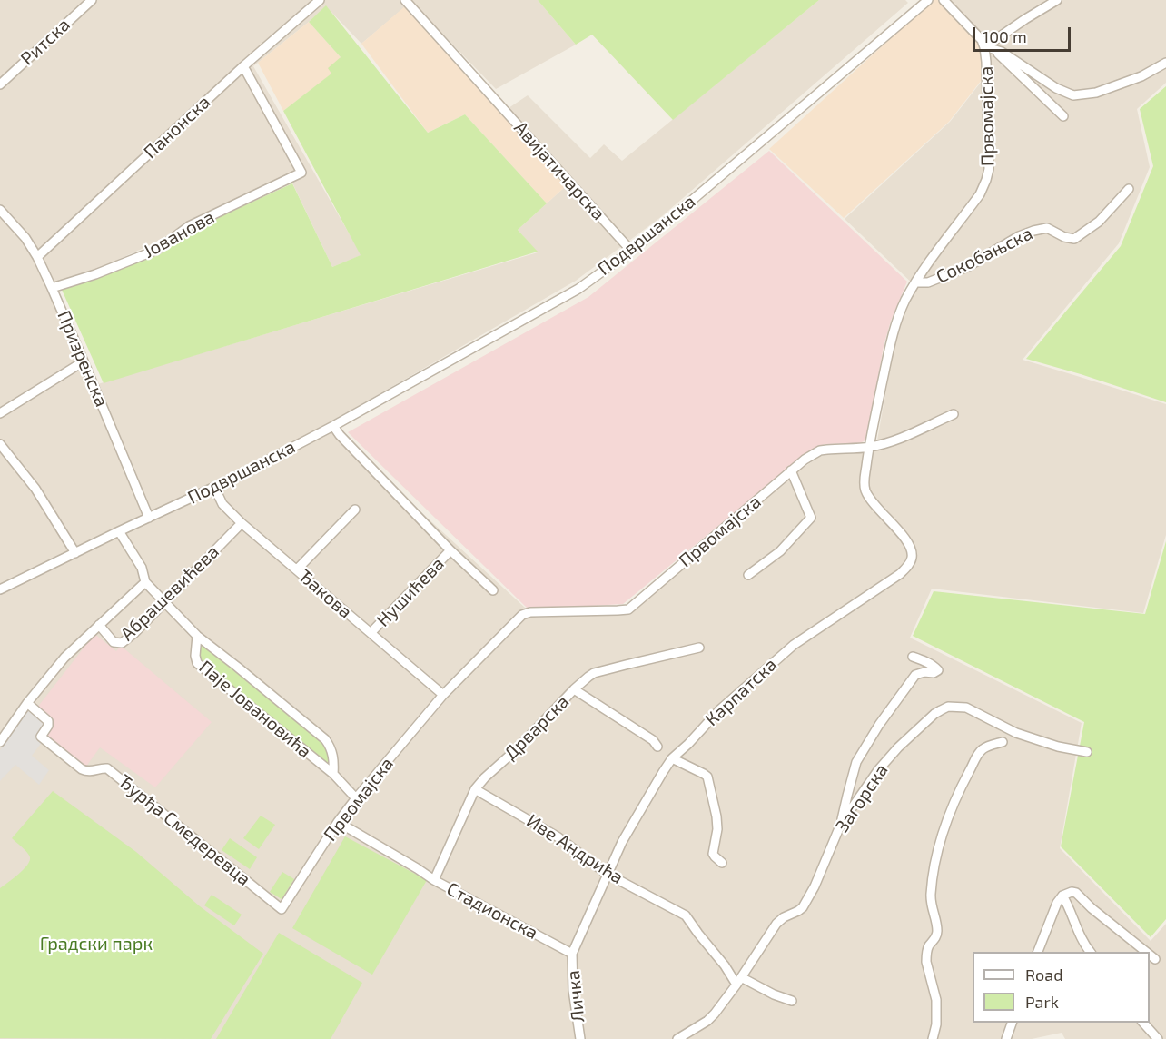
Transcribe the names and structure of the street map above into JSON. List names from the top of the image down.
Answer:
{
  "streets": {
    "street": [
      "Ритска",
      "Првомајска",
      "Панонска",
      "Авијатичарска",
      "Јованова",
      "Подвршанска",
      "Сокобањска",
      "Призренска",
      "Нушићева",
      "Абрашевићева",
      "Ђакова",
      "Карпатска",
      "Паје Јовановића",
      "Дрварска",
      "Загорска",
      "Ђурђа Смедеревца",
      "Иве Андрића",
      "Стадионска",
      "Личка"
    ]
  },
  "crossings": [
    ["Првомајска", "Сокобањска"],
    ["Првомајска", "Ђакова"],
    ["Првомајска", "Карпатска"],
    ["Првомајска", "Паје Јовановића"],
    ["Првомајска", "Ђурђа Смедеревца"],
    ["Првомајска", "Стадионска"],
    ["Панонска", "Јованова"],
    ["Панонска", "Призренска"],
    ["Авијатичарска", "Подвршанска"],
    ["Јованова", "Призренска"],
    ["Подвршанска", "Призренска"],
    ["Подвршанска", "Ђакова"],
    ["Подвршанска", "Паје Јовановића"],
    ["Нушићева", "Ђакова"],
    ["Абрашевићева", "Ђакова"],
    ["Абрашевићева", "Паје Јовановића"],
    ["Абрашевићева", "Ђурђа Смедеревца"],
    ["Карпатска", "Иве Андрића"],
    ["Дрварска", "Иве Андрића"],
    ["Дрварска", "Стадионска"],
    ["Загорска", "Иве Андрића"],
    ["Стадионска", "Личка"]
  ],
  "parks": ["Градски парк"],
  "legend": ["Road", "Park"],
  "scale_bar": "100 m"
}
